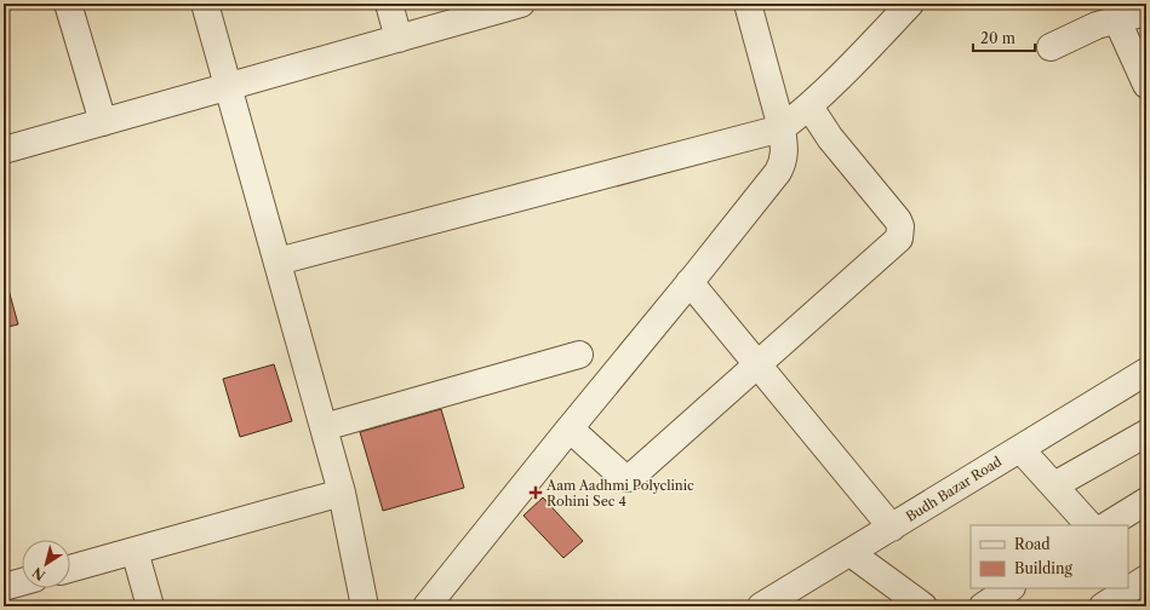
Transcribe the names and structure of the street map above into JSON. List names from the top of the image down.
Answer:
{
  "streets": {
    "street": ["Budh Bazar Road"]
  },
  "places": {
    "health": ["Aam Aadhmi Polyclinic Rohini Sec 4"]
  },
  "legend": ["Road", "Building"],
  "scale_bar": "20 m",
  "north": "bottom left"
}
